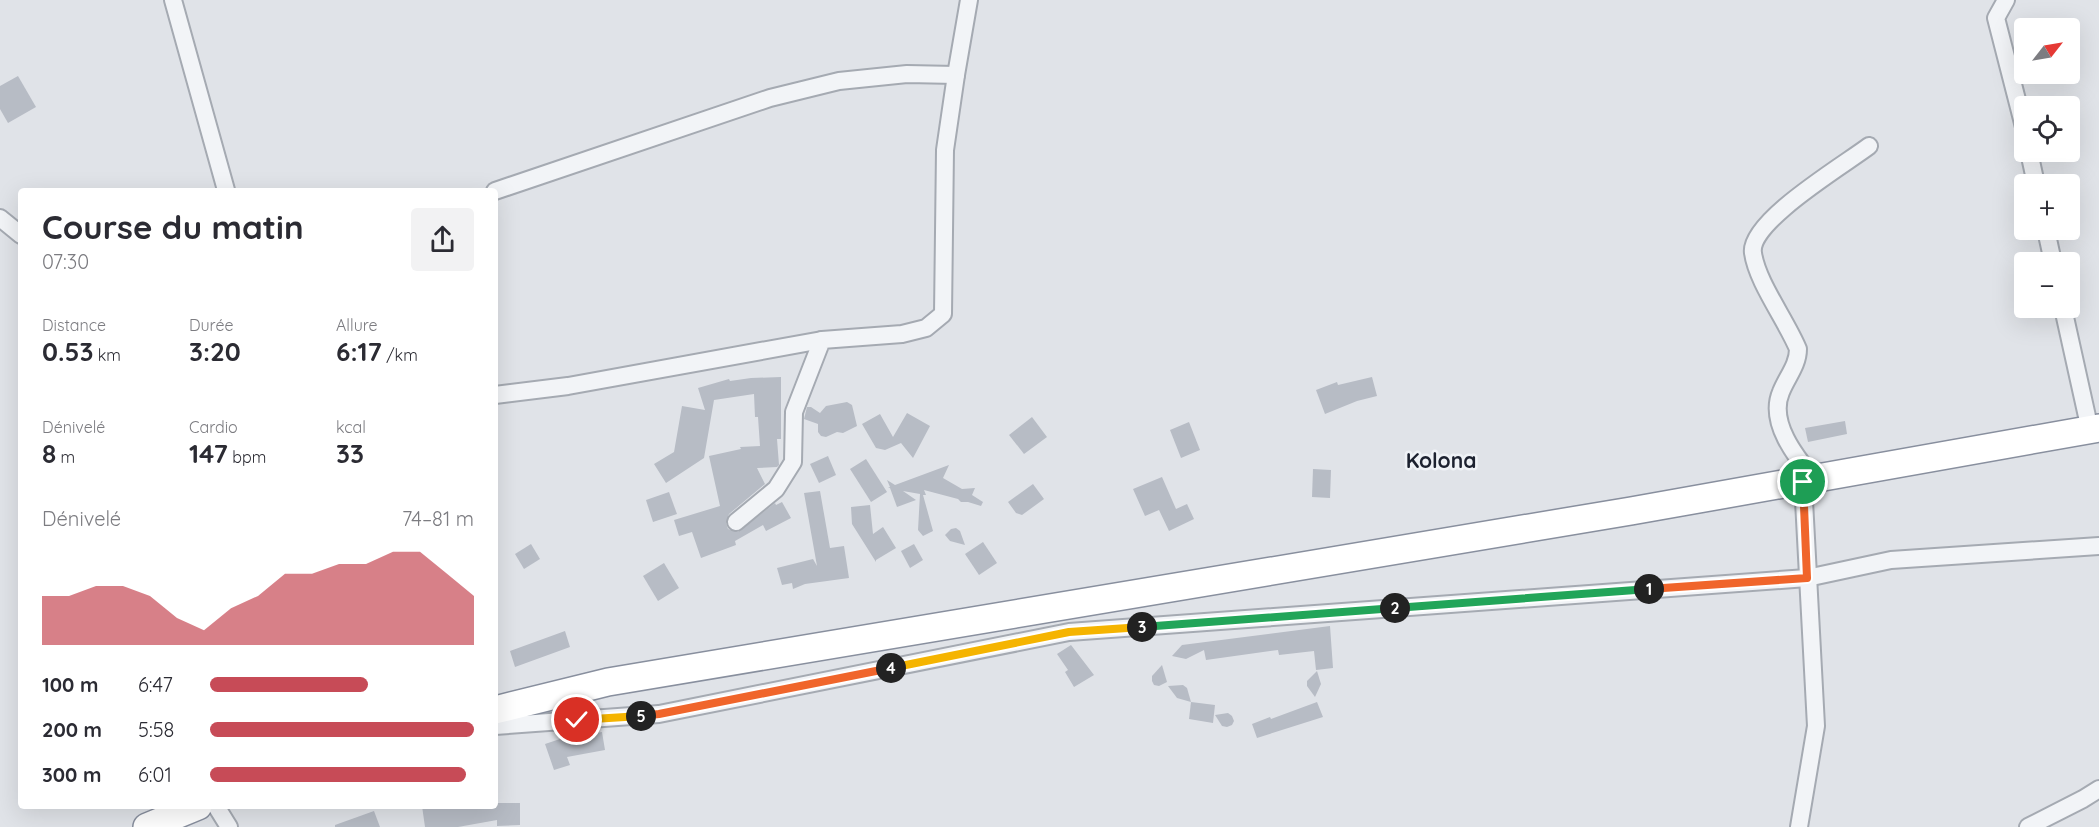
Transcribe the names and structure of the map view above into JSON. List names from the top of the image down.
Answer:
{
  "districts": ["Kolona"],
  "north": "top right",
  "page": {
    "map_buttons": ["+", "−"],
    "heading": ["Course du matin", "07:30"],
    "stats": [
      ["Distance", "0.53 km"],
      ["Durée", "3:20"],
      ["Allure", "6:17 /km"],
      ["Dénivelé", "8 m"],
      ["Cardio", "147 bpm"],
      ["kcal", "33"]
    ],
    "chart": ["Dénivelé", "74–81 m"],
    "pins": [
      "1",
      "2",
      "3",
      "4",
      "5"
    ],
    "list": [
      {
        "name": "100 m",
        "note": "6:47"
      },
      {
        "name": "200 m",
        "note": "5:58"
      },
      {
        "name": "300 m",
        "note": "6:01"
      }
    ]
  }
}
